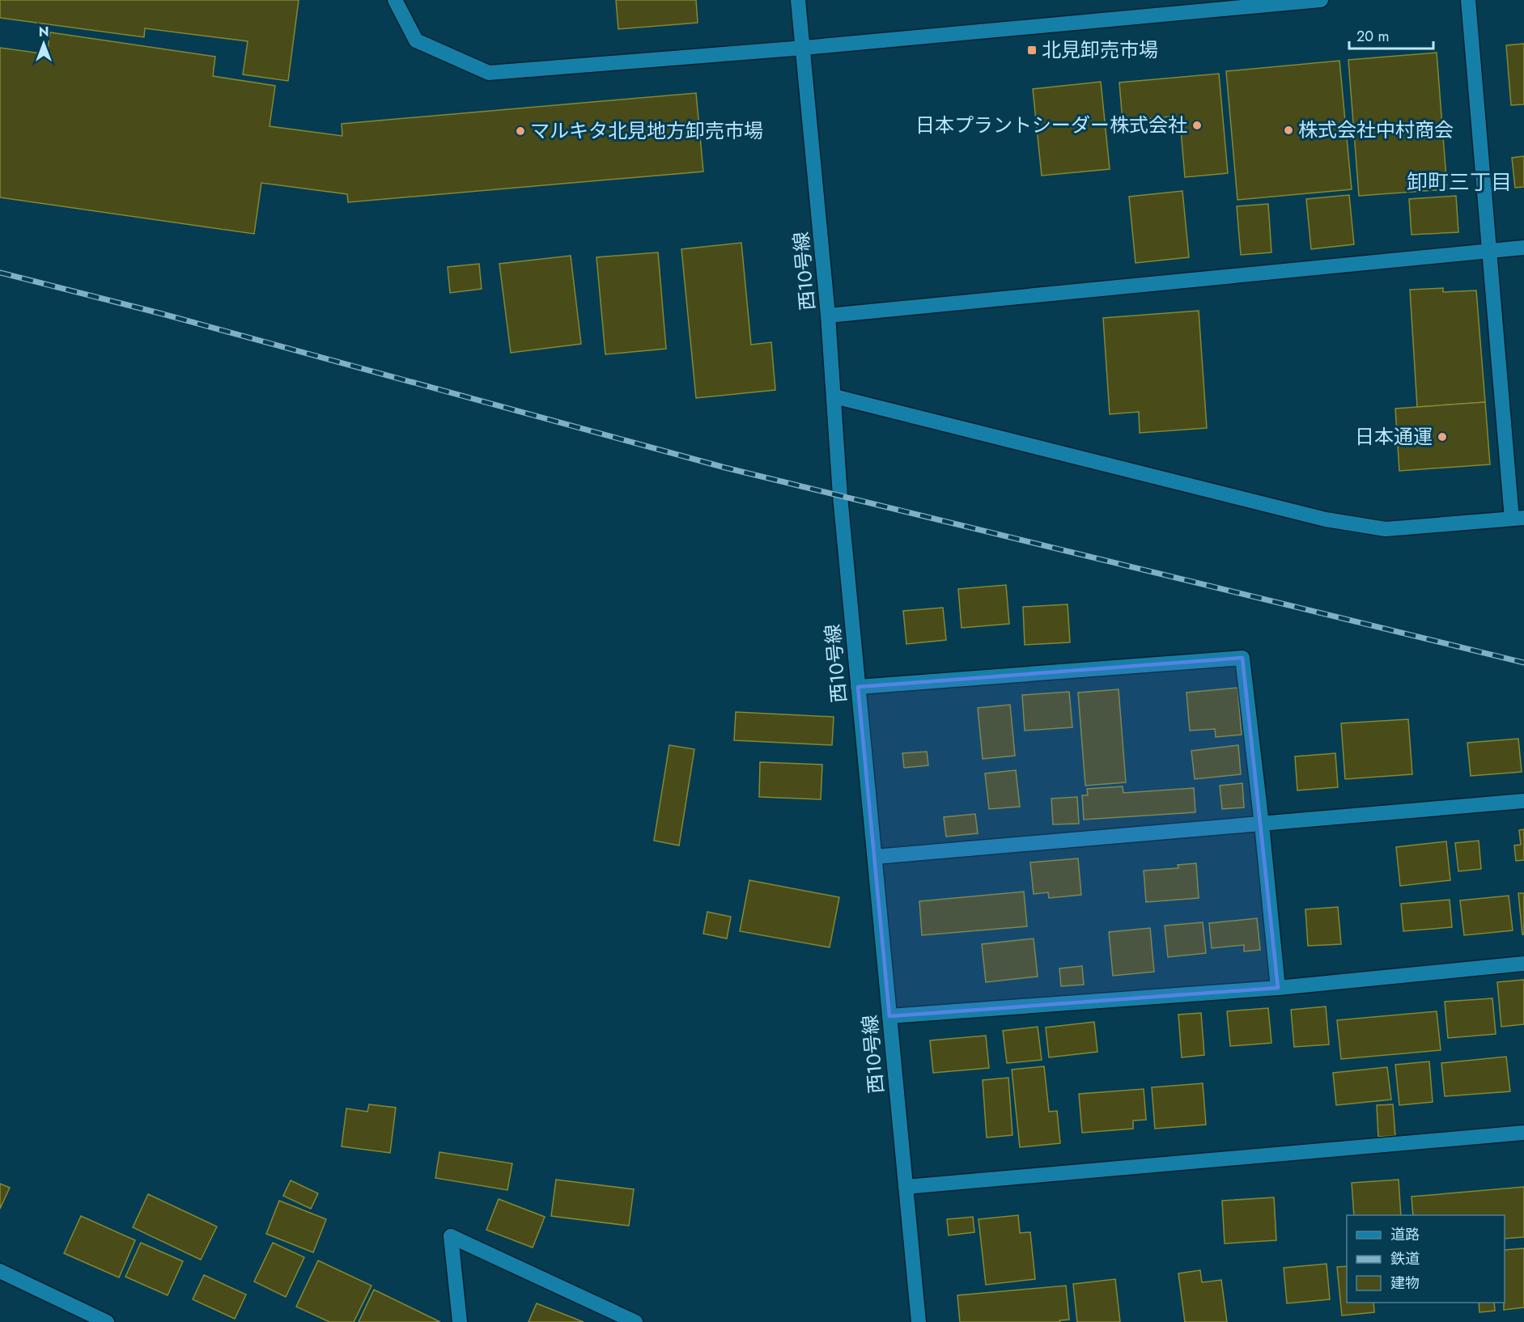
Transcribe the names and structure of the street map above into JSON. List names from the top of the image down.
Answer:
{
  "streets": {
    "street": ["西10号線"]
  },
  "districts": ["卸町三丁目"],
  "places": {
    "transit": ["北見卸売市場"],
    "other": [
      "日本プラントシーダー株式会社",
      "株式会社中村商会",
      "マルキタ北見地方卸売市場",
      "日本通運"
    ]
  },
  "legend": ["道路", "鉄道", "建物"],
  "scale_bar": "20 m",
  "north": "top"
}
